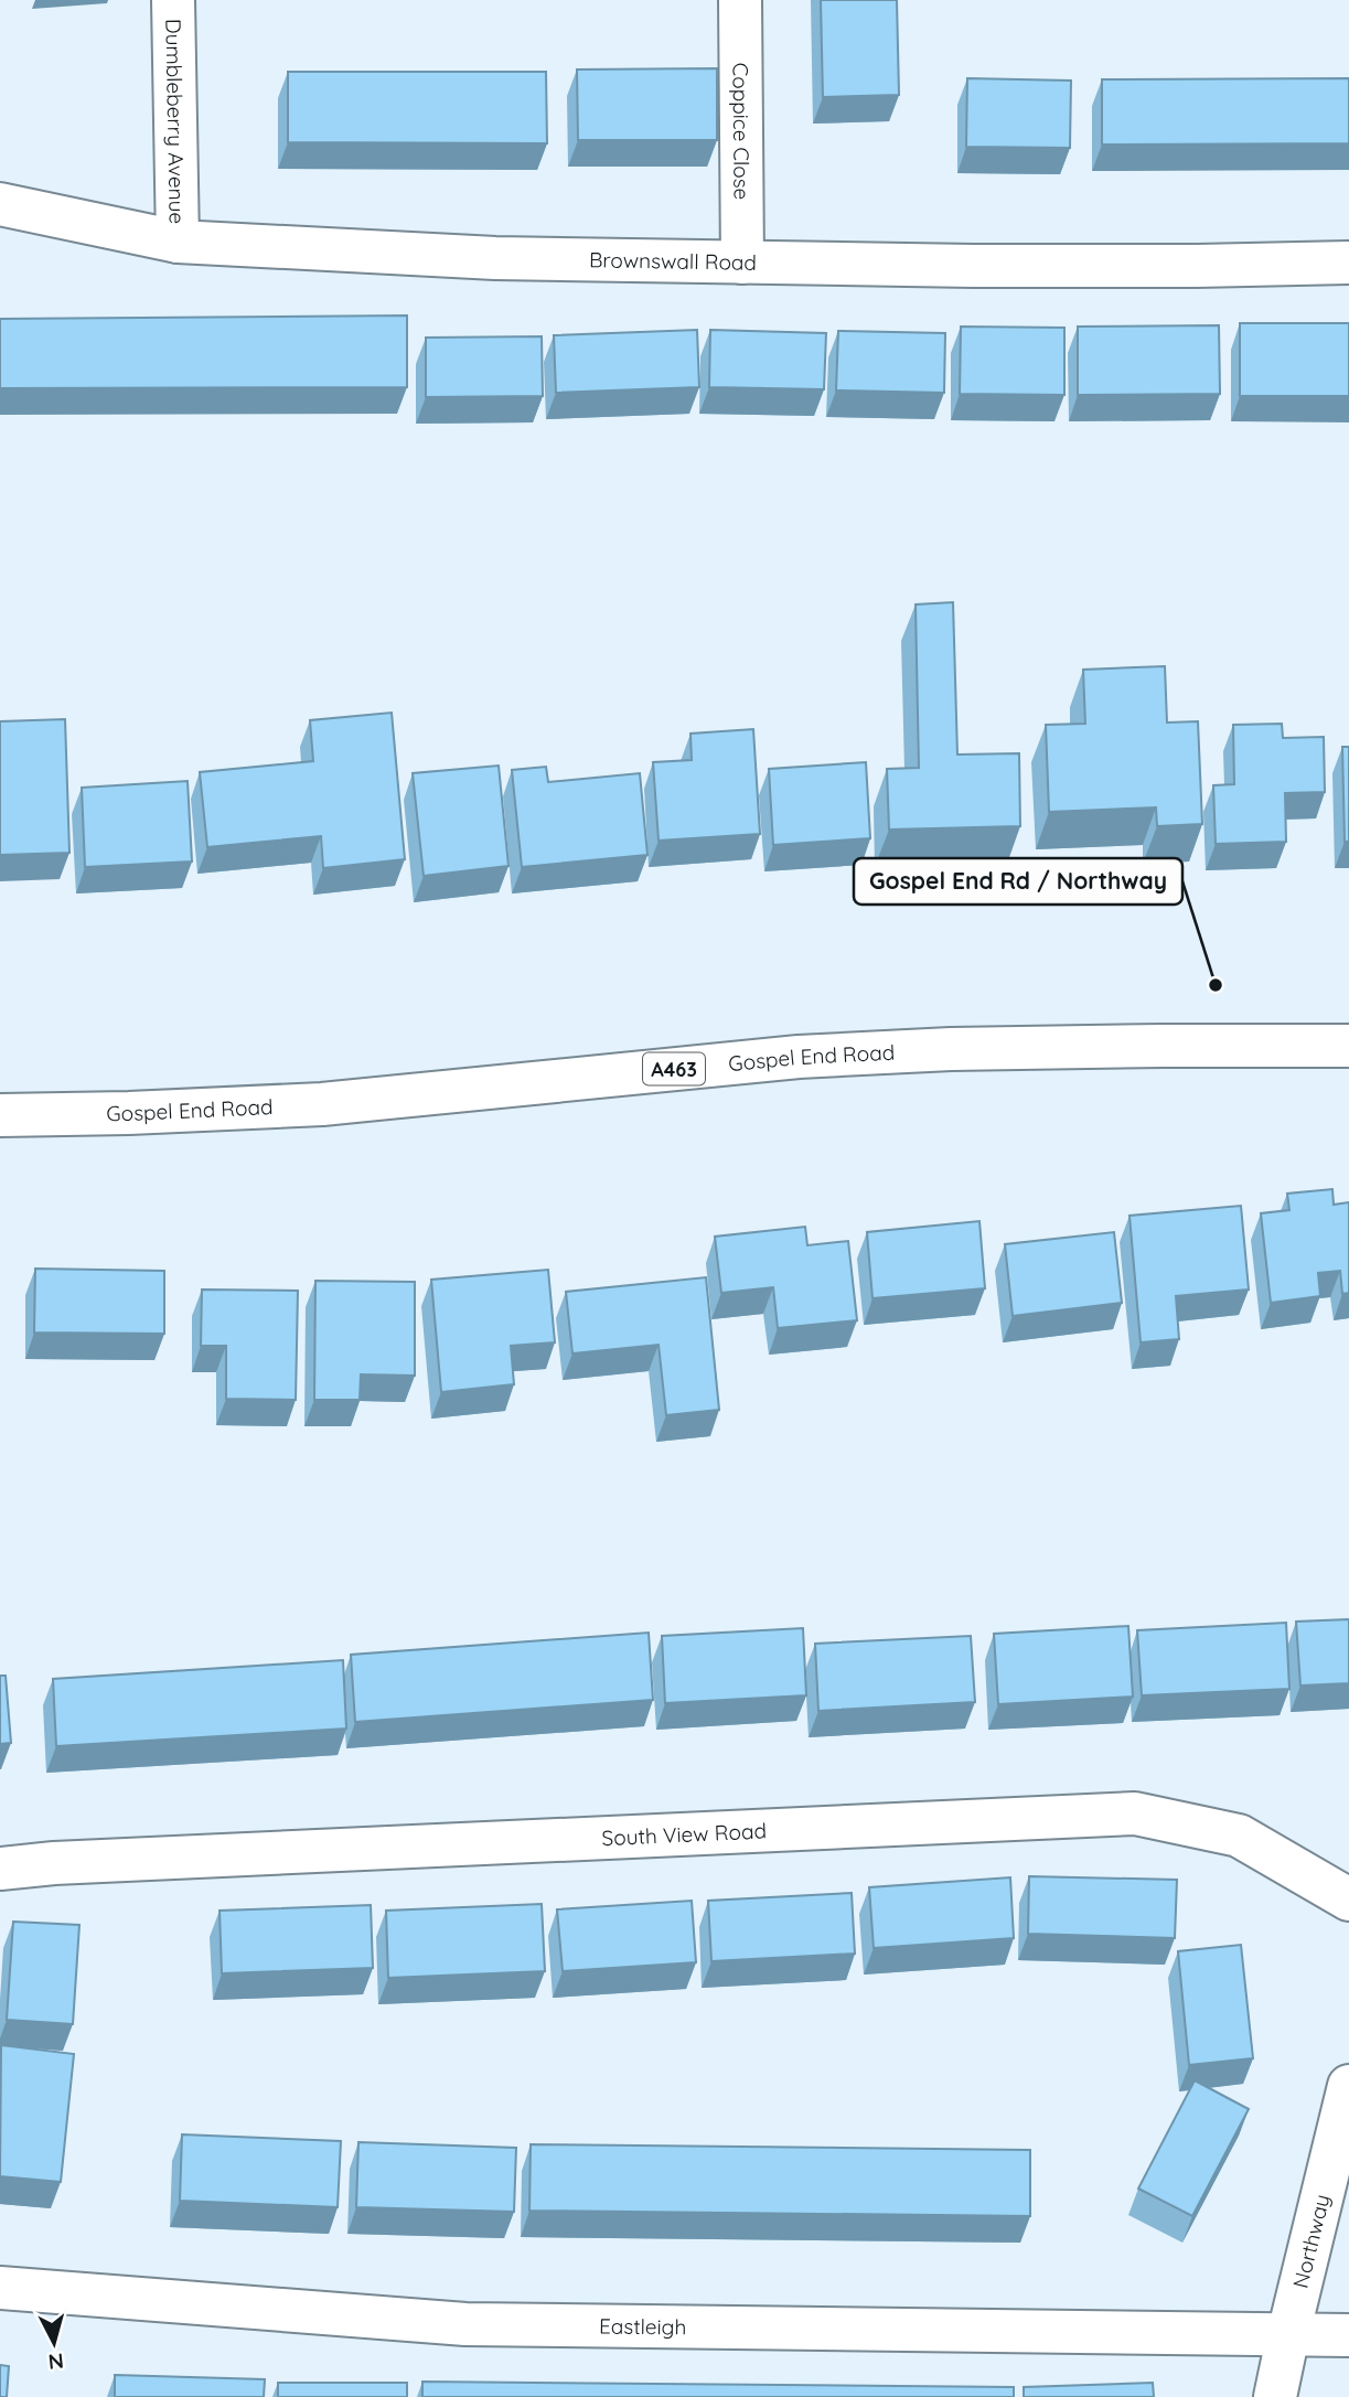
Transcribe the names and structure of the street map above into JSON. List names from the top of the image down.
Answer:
{
  "streets": {
    "street": [
      "Dumbleberry Avenue",
      "Coppice Close",
      "Brownswall Road",
      "Gospel End Road",
      "A463",
      "South View Road",
      "Northway",
      "Eastleigh"
    ]
  },
  "crossings": [
    ["Dumbleberry Avenue", "Brownswall Road"],
    ["Coppice Close", "Brownswall Road"],
    ["Northway", "Eastleigh"]
  ],
  "places": ["Gospel End Rd / Northway"],
  "north": "bottom"
}
